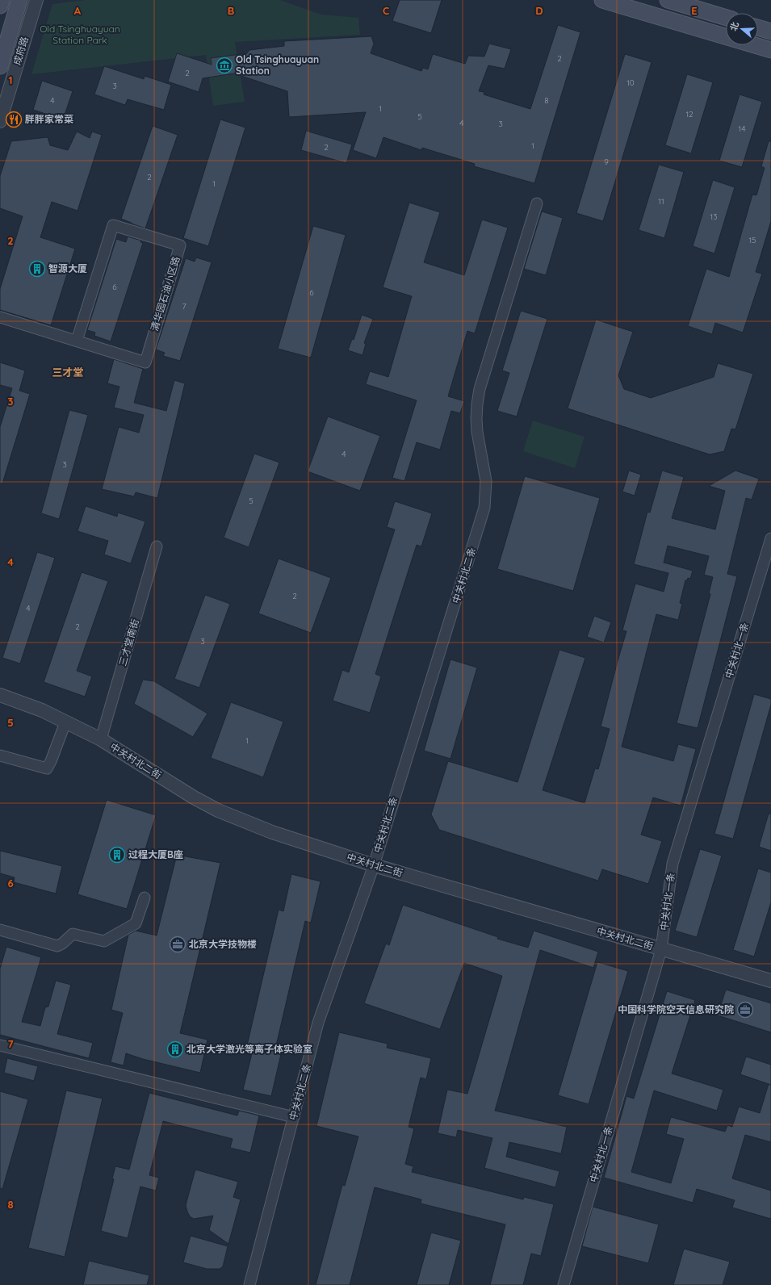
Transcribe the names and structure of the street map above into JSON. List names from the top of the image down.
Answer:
{
  "streets": {
    "street": [
      "成府路",
      "清华园石油小区路",
      "中关村北二条",
      "三才堂南街",
      "中关村北一条",
      "中关村北二街"
    ]
  },
  "crossings": [
    ["中关村北二条", "中关村北二街"],
    ["三才堂南街", "中关村北二街"],
    ["中关村北一条", "中关村北二街"]
  ],
  "districts": ["三才堂"],
  "parks": ["Old Tsinghuayuan Station Park"],
  "places": {
    "museum": ["Old Tsinghuayuan Station"],
    "restaurant": ["胖胖家常菜"],
    "building": ["智源大厦", "过程大厦B座", "北京大学激光等离子体实验室"],
    "office": ["北京大学技物楼", "中国科学院空天信息研究院"]
  },
  "house_numbers": [
    "2",
    "2",
    "10",
    "3",
    "4",
    "8",
    "1",
    "12",
    "5",
    "4",
    "3",
    "14",
    "1",
    "2",
    "9",
    "2",
    "1",
    "11",
    "13",
    "15",
    "6",
    "6",
    "7",
    "4",
    "3",
    "5",
    "2",
    "4",
    "2",
    "3",
    "1"
  ],
  "north": "left",
  "grid": {
    "columns": [
      "A",
      "B",
      "C",
      "D",
      "E"
    ],
    "rows": [
      "1",
      "2",
      "3",
      "4",
      "5",
      "6",
      "7",
      "8"
    ]
  }
}
